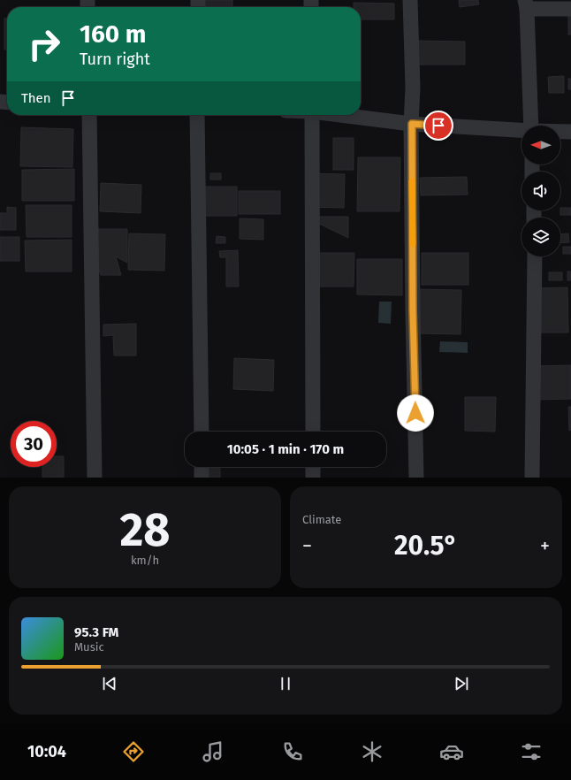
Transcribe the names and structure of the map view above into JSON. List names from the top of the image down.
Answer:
{
  "north": "left",
  "page": {
    "turn": ["160 m", "Turn right"],
    "then": "Then",
    "limit": "30",
    "trip": "10:05 · 1 min · 170 m",
    "tile": [
      ["28", "km/h"],
      "Climate"
    ],
    "heat": ["−", "20.5°", "+"],
    "song": ["95.3 FM", "Music"],
    "tabs": "10:04"
  }
}
